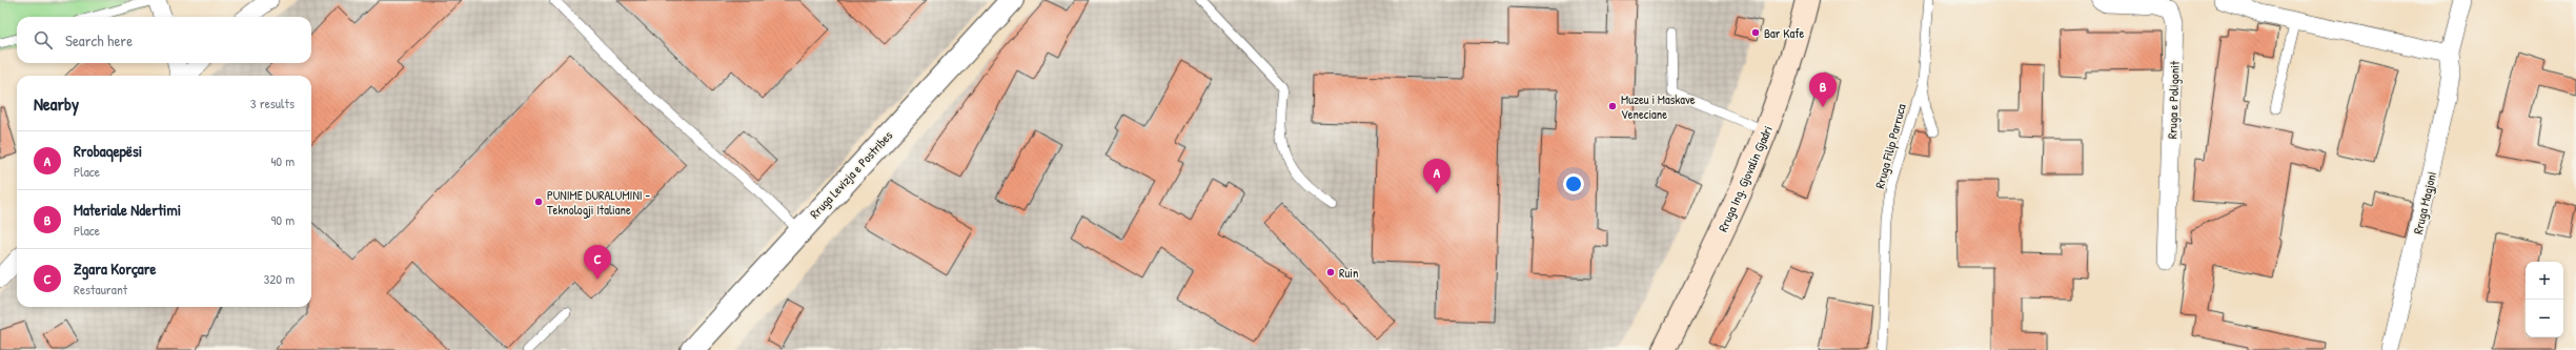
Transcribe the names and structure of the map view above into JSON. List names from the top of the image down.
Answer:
{
  "streets": {
    "main road": ["Rruga Ing. Gjovalin Gjadri"],
    "street": ["Rruga e Poligonit", "Rruga Levizja e Postribes", "Rruga Magjoni"],
    "lane": ["Rruga Filip Parruca"]
  },
  "places": [
    "Bar Kafe",
    "Muzeu i Maskave Veneciane",
    "PUNIME DURALUMINI - Teknologji Italiane",
    "Ruin"
  ],
  "page": {
    "search": "Search here",
    "pins": ["B", "A", "C"],
    "heading": ["Nearby", "3 results"],
    "list": [
      {
        "mark": "A",
        "name": "Rrobaqepësi",
        "note": "Place",
        "value": "40 m"
      },
      {
        "mark": "B",
        "name": "Materiale Ndertimi",
        "note": "Place",
        "value": "90 m"
      },
      {
        "mark": "C",
        "name": "Zgara Korçare",
        "note": "Restaurant",
        "value": "320 m"
      }
    ],
    "map_buttons": ["+", "−"]
  }
}
